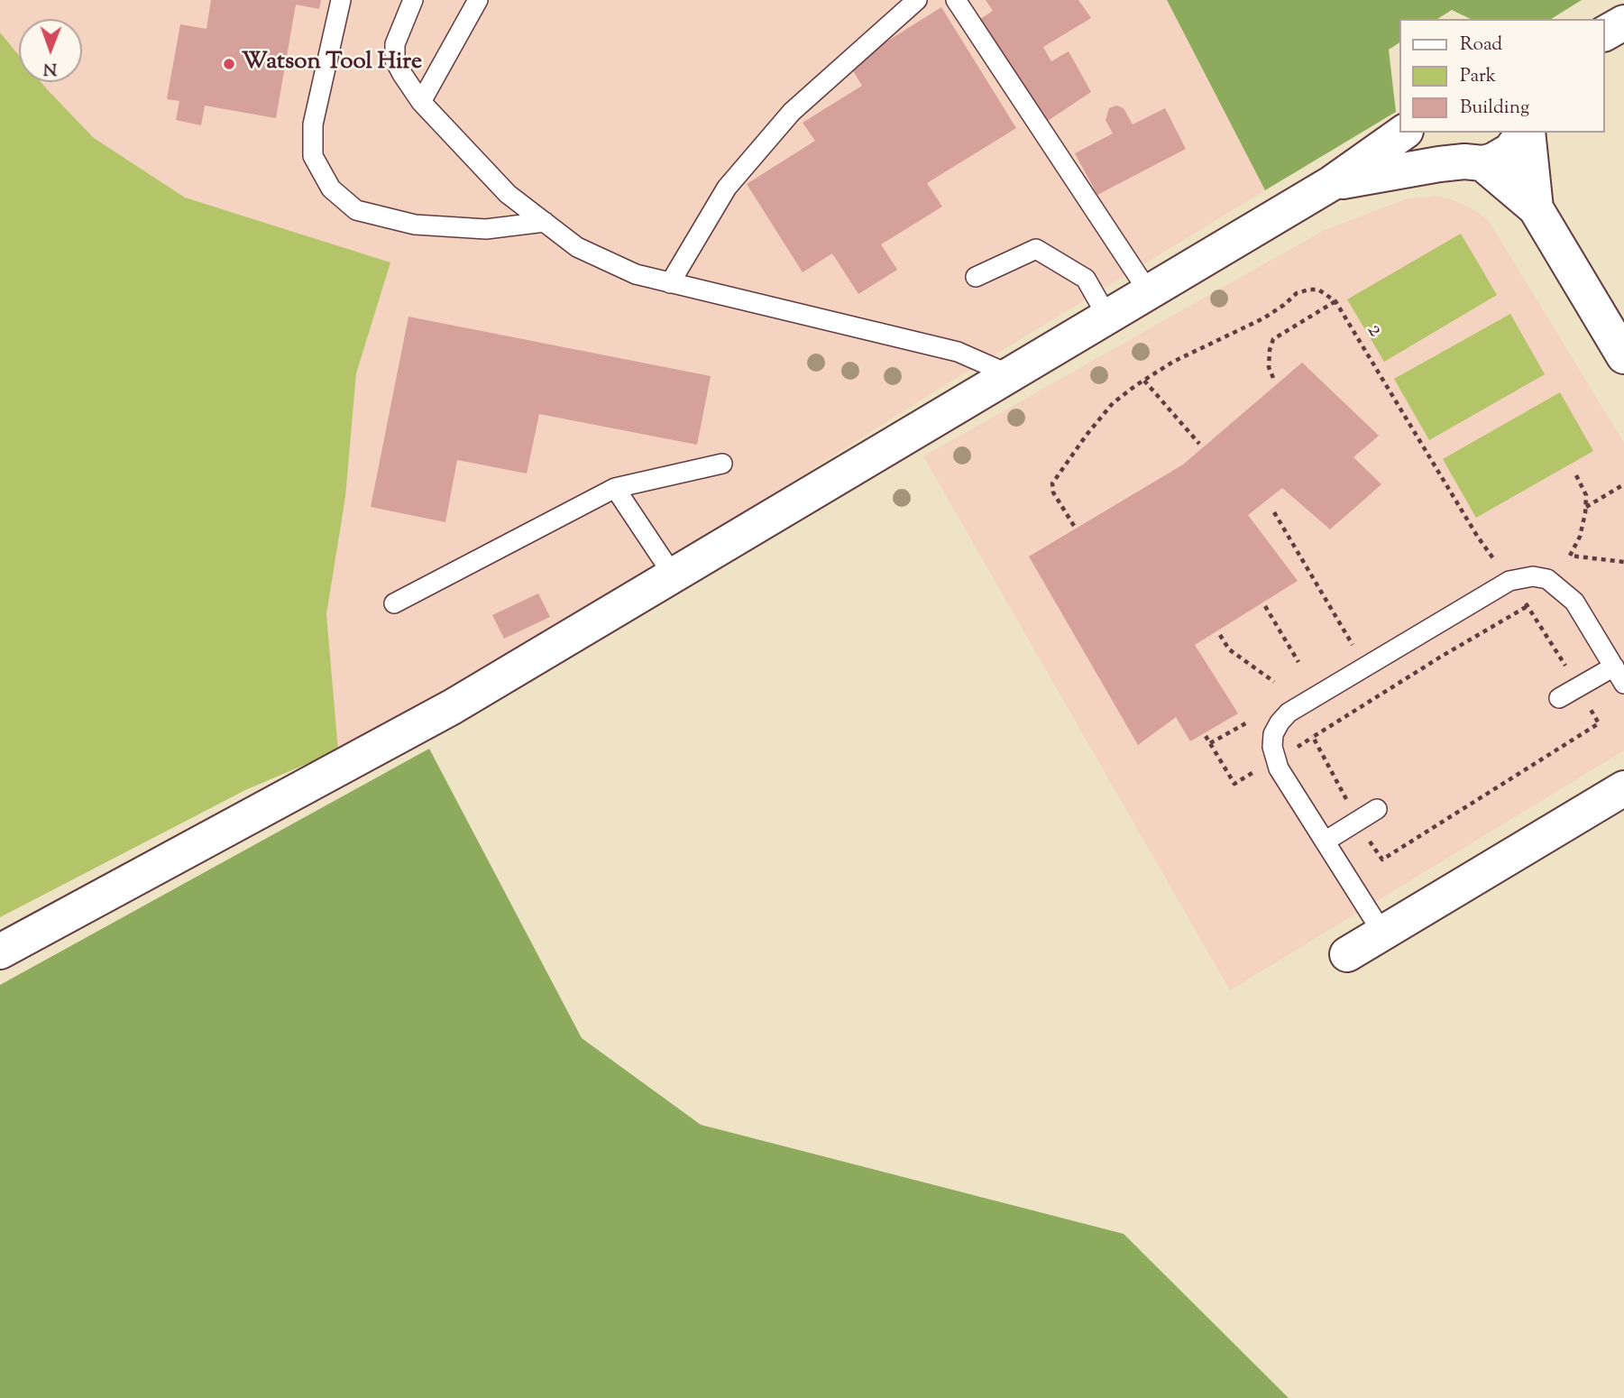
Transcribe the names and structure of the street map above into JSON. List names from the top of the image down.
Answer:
{
  "streets": {
    "path": ["2"]
  },
  "places": ["Watson Tool Hire"],
  "legend": ["Road", "Park", "Building"],
  "north": "bottom"
}
